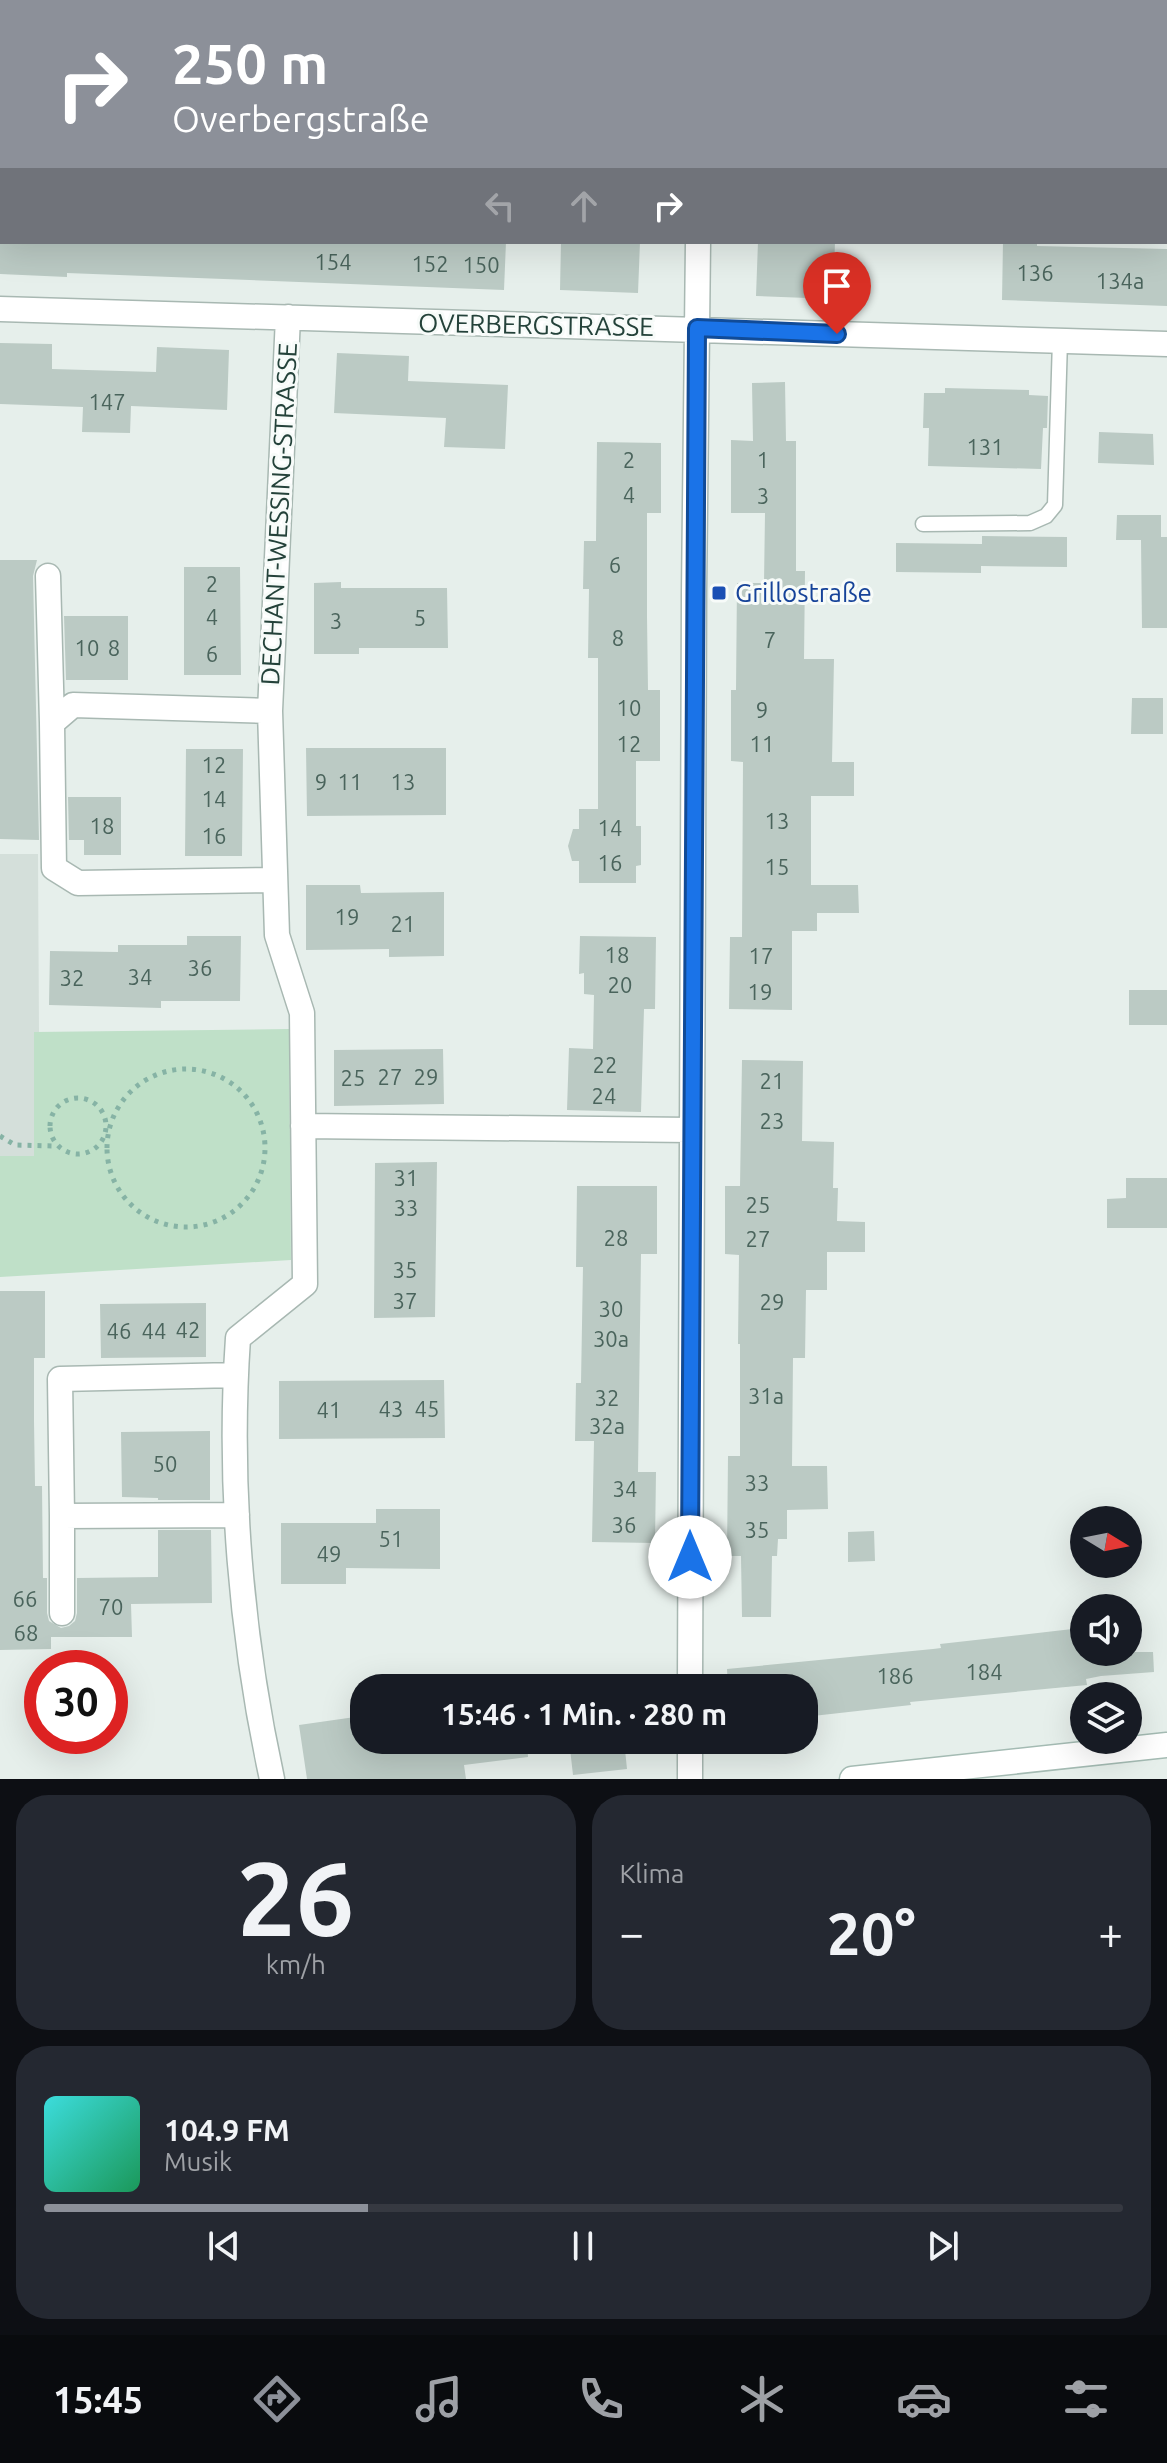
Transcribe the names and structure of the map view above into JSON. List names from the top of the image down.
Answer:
{
  "streets": {
    "street": ["OVERBERGSTRASSE", "DECHANT-WESSING-STRASSE"]
  },
  "crossings": [
    ["OVERBERGSTRASSE", "DECHANT-WESSING-STRASSE"]
  ],
  "places": {
    "transit": ["Grillostraße"]
  },
  "house_numbers": [
    "154",
    "152",
    "150",
    "136",
    "134a",
    "147",
    "131",
    "2",
    "1",
    "4",
    "3",
    "6",
    "2",
    "4",
    "5",
    "3",
    "8",
    "7",
    "10",
    "8",
    "6",
    "10",
    "9",
    "12",
    "11",
    "12",
    "9",
    "11",
    "13",
    "14",
    "13",
    "18",
    "14",
    "16",
    "16",
    "15",
    "19",
    "21",
    "18",
    "17",
    "36",
    "34",
    "32",
    "20",
    "19",
    "22",
    "27",
    "29",
    "25",
    "21",
    "24",
    "23",
    "31",
    "25",
    "33",
    "28",
    "27",
    "35",
    "37",
    "29",
    "30",
    "42",
    "46",
    "44",
    "30a",
    "31a",
    "32",
    "43",
    "45",
    "41",
    "32a",
    "50",
    "33",
    "34",
    "36",
    "35",
    "51",
    "49",
    "66",
    "70",
    "68",
    "184",
    "186"
  ],
  "north": "right",
  "page": {
    "turn": ["250 m", "Overbergstraße"],
    "limit": "30",
    "trip": "15:46 · 1 Min. · 280 m",
    "tile": [
      ["26", "km/h"],
      "Klima"
    ],
    "heat": ["−", "20°", "+"],
    "song": ["104.9 FM", "Musik"],
    "tabs": "15:45"
  }
}
